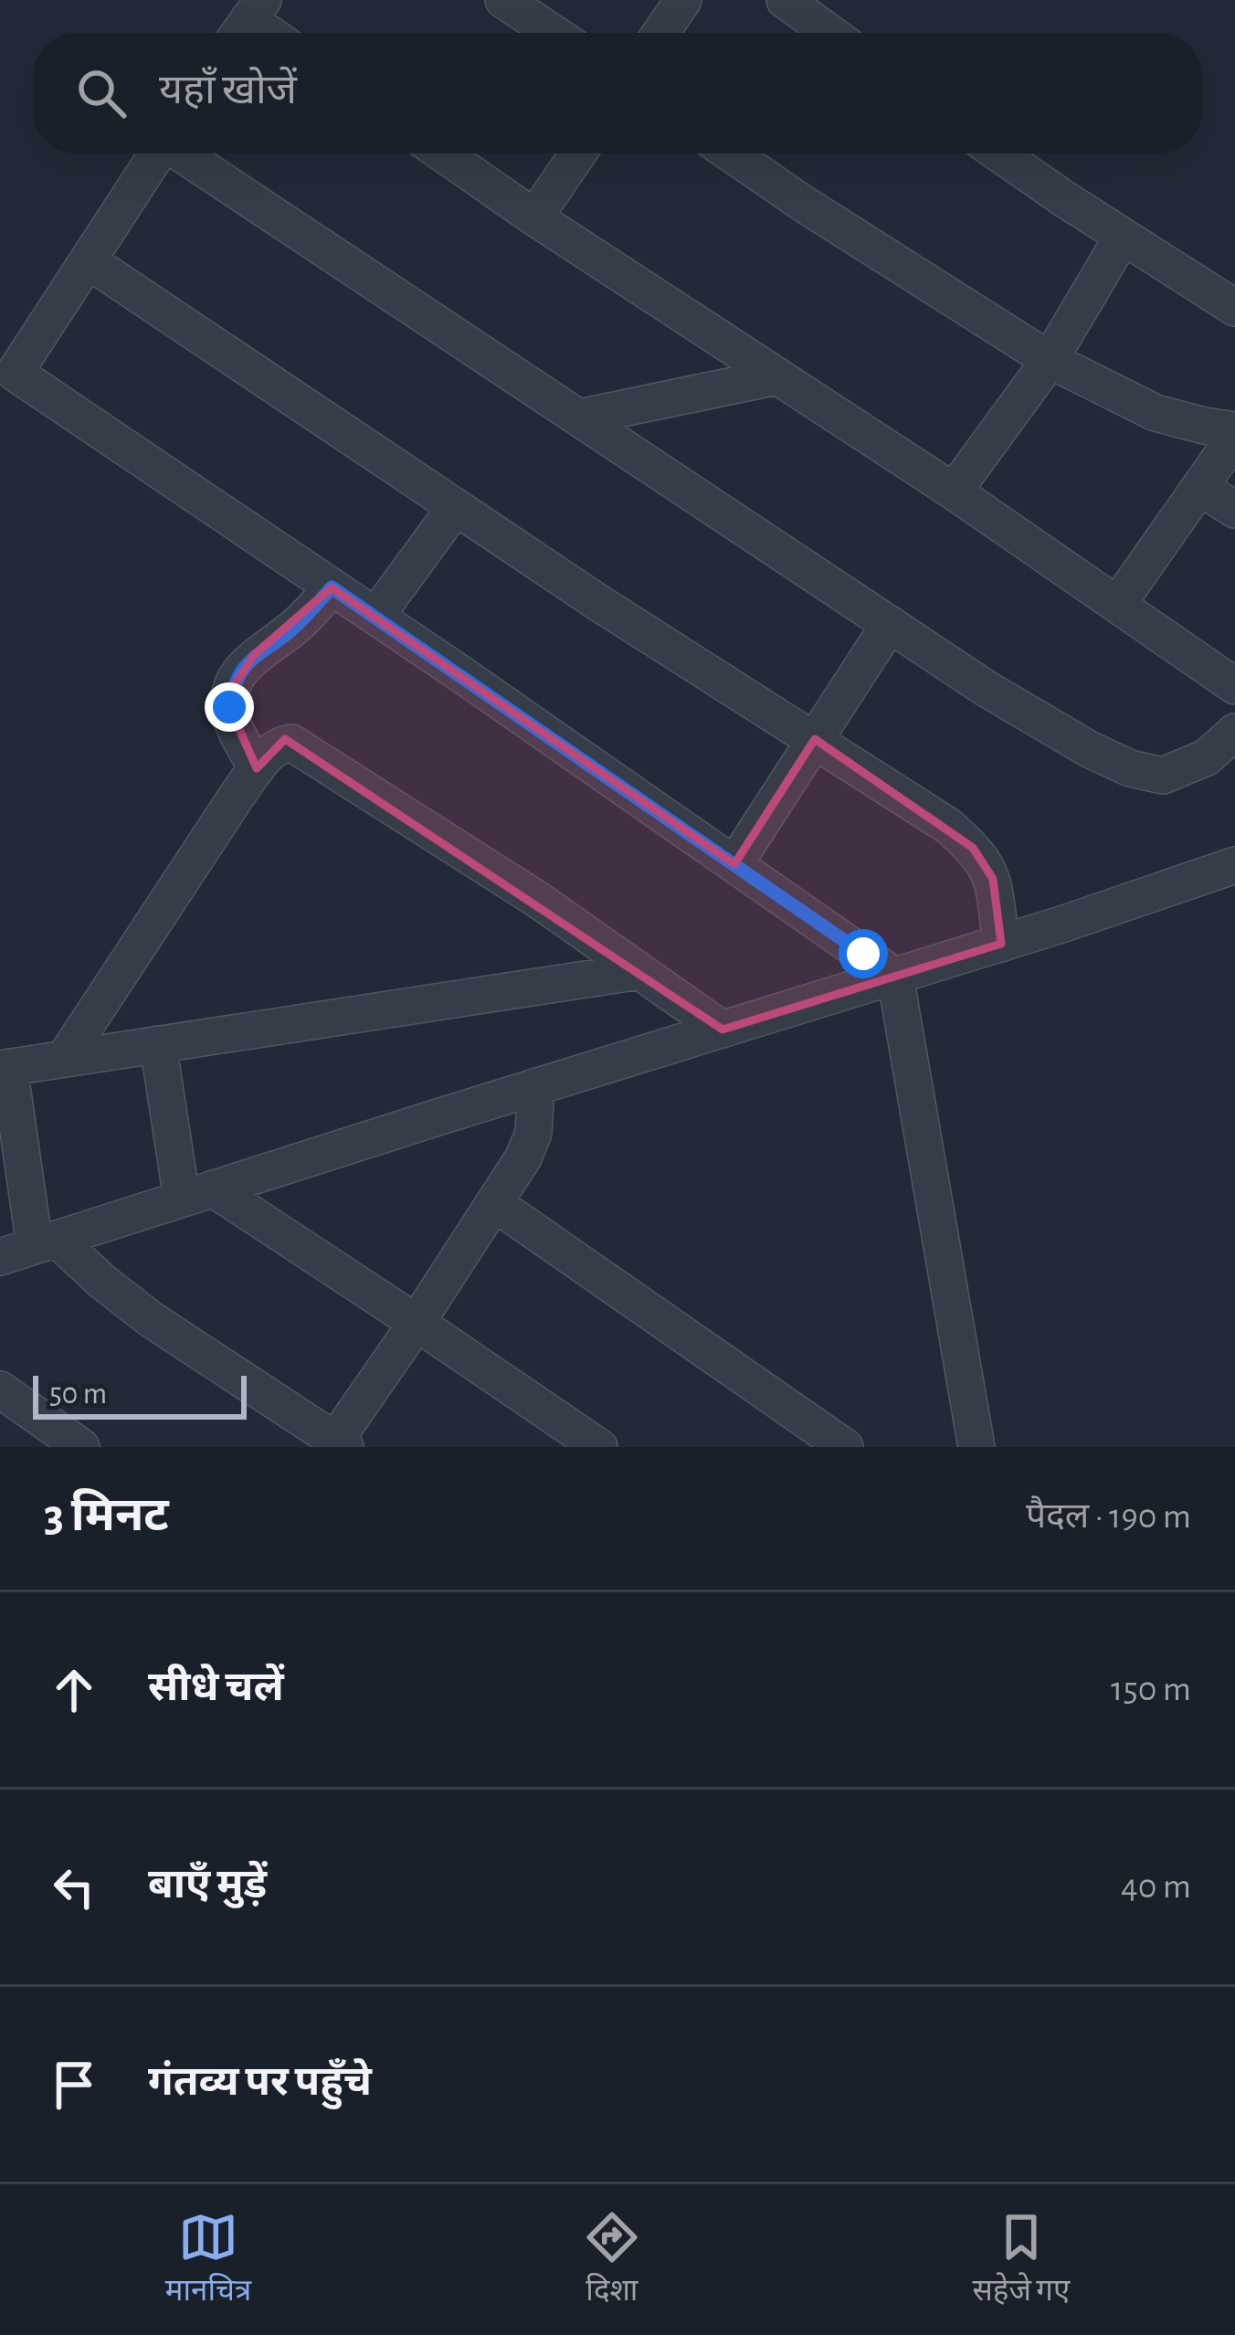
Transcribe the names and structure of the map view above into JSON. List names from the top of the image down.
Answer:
{
  "scale_bar": "50 m",
  "page": {
    "search": "यहाँ खोजें",
    "scale": "50 m",
    "heading": ["3 मिनट", "पैदल · 190 m"],
    "list": [
      ["सीधे चलें", "150 m"],
      ["बाएँ मुड़ें", "40 m"],
      "गंतव्य पर पहुँचे"
    ],
    "nav": ["मानचित्र", "दिशा", "सहेजे गए"]
  }
}
